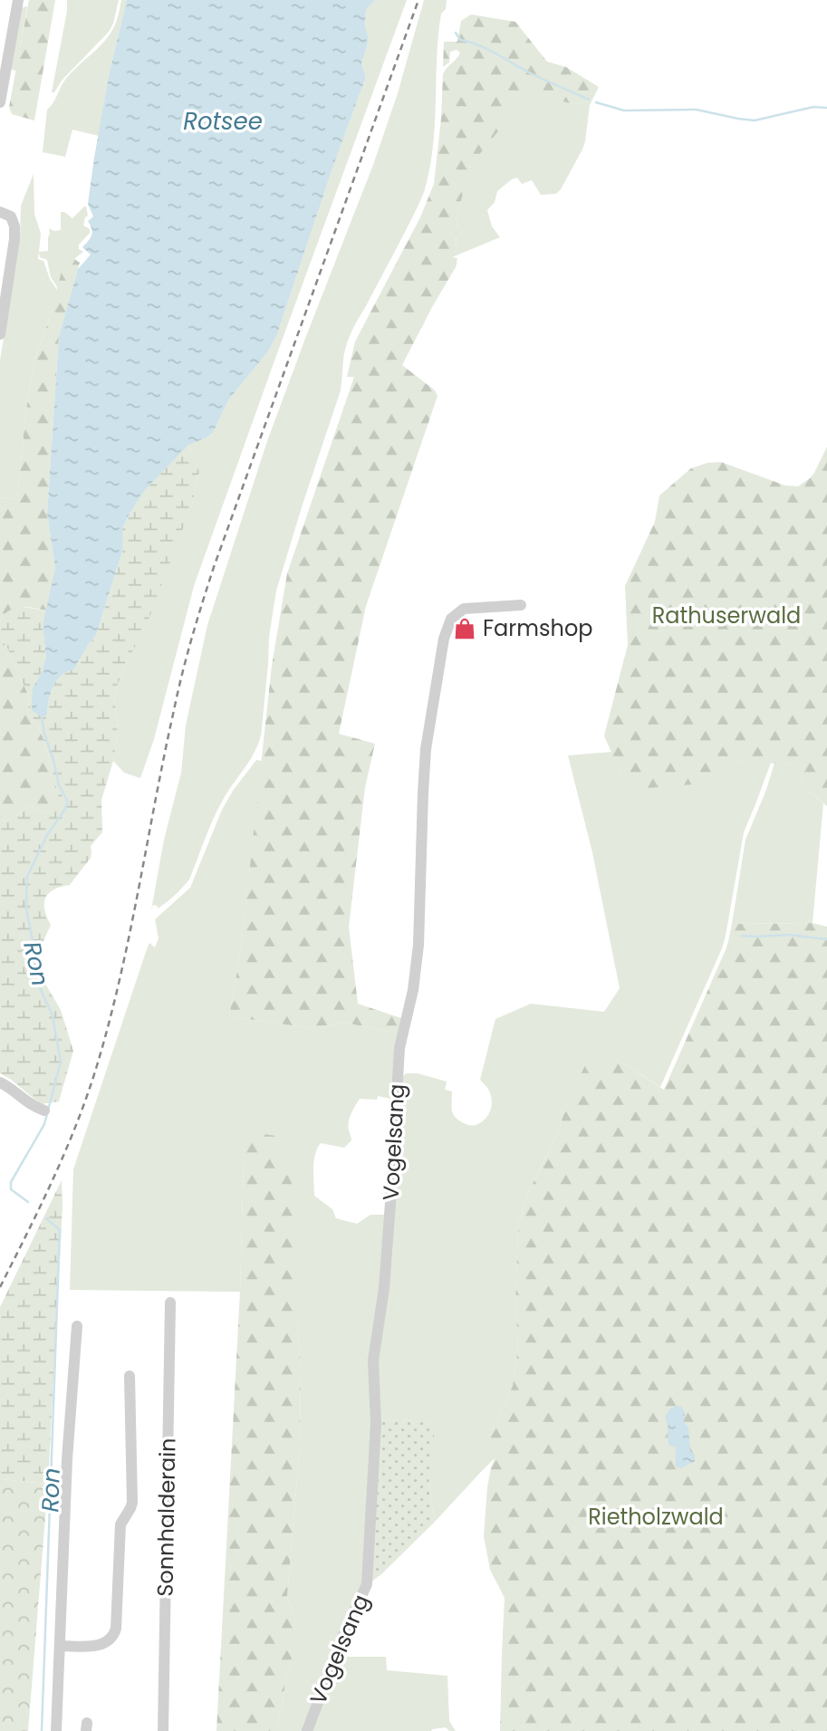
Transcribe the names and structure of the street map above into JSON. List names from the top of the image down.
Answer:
{
  "streets": {
    "street": ["Vogelsang", "Sonnhalderain"]
  },
  "water": ["Rotsee", "Ron"],
  "parks": ["Rathuserwald", "Rietholzwald"],
  "places": {
    "shop": ["Farmshop"]
  }
}
